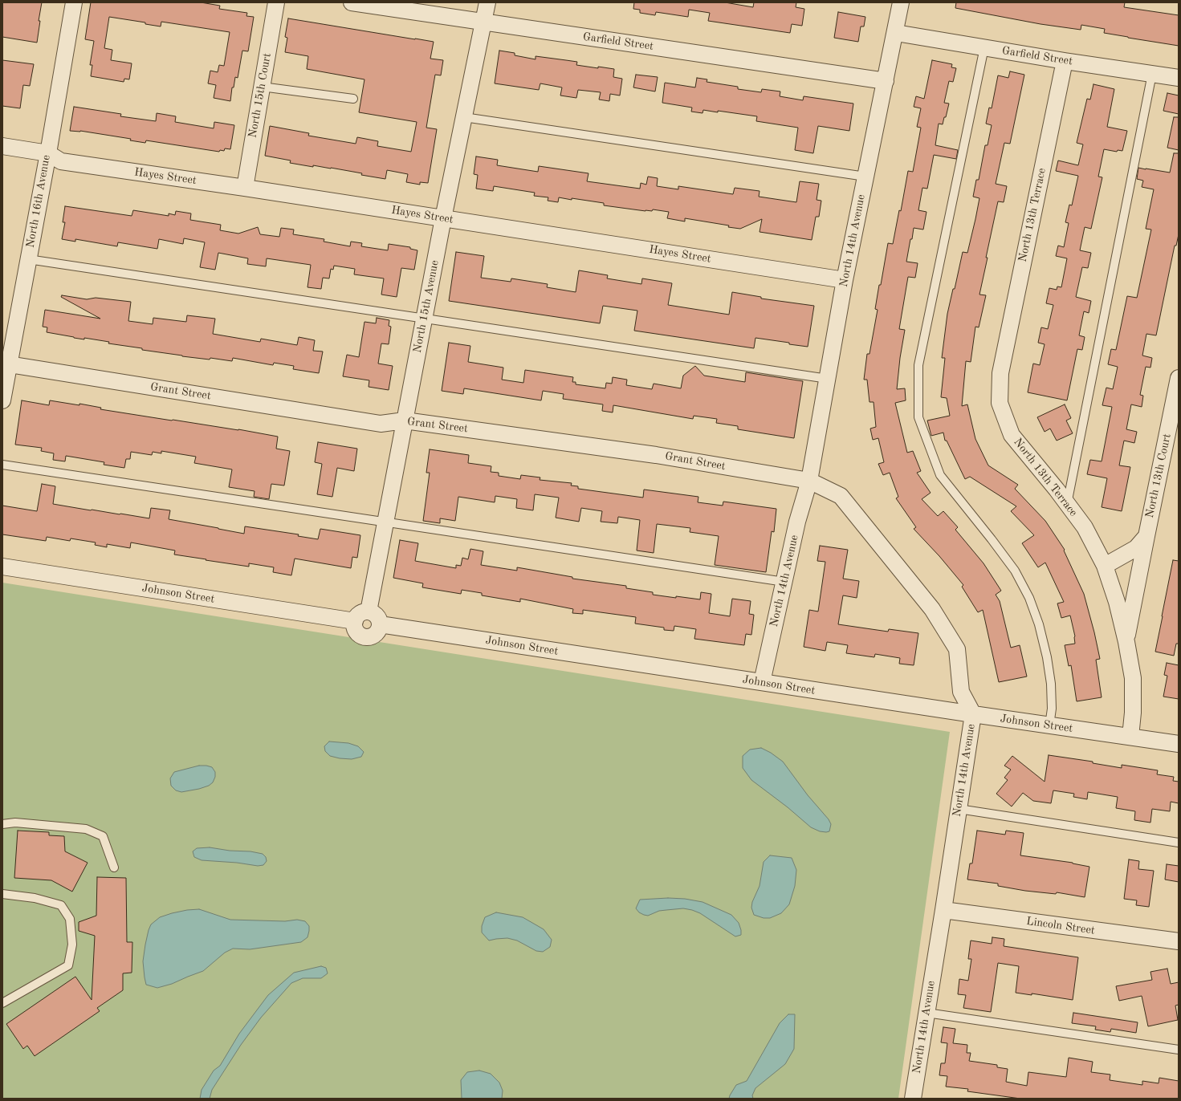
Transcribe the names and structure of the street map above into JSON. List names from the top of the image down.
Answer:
{
  "streets": {
    "street": [
      "Garfield Street",
      "North 15th Court",
      "Hayes Street",
      "North 16th Avenue",
      "North 13th Terrace",
      "North 14th Avenue",
      "North 15th Avenue",
      "Grant Street",
      "North 13th Court",
      "Johnson Street",
      "Lincoln Street"
    ]
  },
  "crossings": [
    ["Garfield Street", "North 13th Terrace"],
    ["Garfield Street", "North 14th Avenue"],
    ["Garfield Street", "North 15th Avenue"],
    ["North 15th Court", "Hayes Street"],
    ["Hayes Street", "North 16th Avenue"],
    ["Hayes Street", "North 14th Avenue"],
    ["Hayes Street", "North 15th Avenue"],
    ["North 16th Avenue", "Grant Street"],
    ["North 13th Terrace", "North 13th Court"],
    ["North 13th Terrace", "Johnson Street"],
    ["North 14th Avenue", "Grant Street"],
    ["North 14th Avenue", "Johnson Street"],
    ["North 14th Avenue", "Lincoln Street"],
    ["North 15th Avenue", "Grant Street"],
    ["North 15th Avenue", "Johnson Street"]
  ]
}
